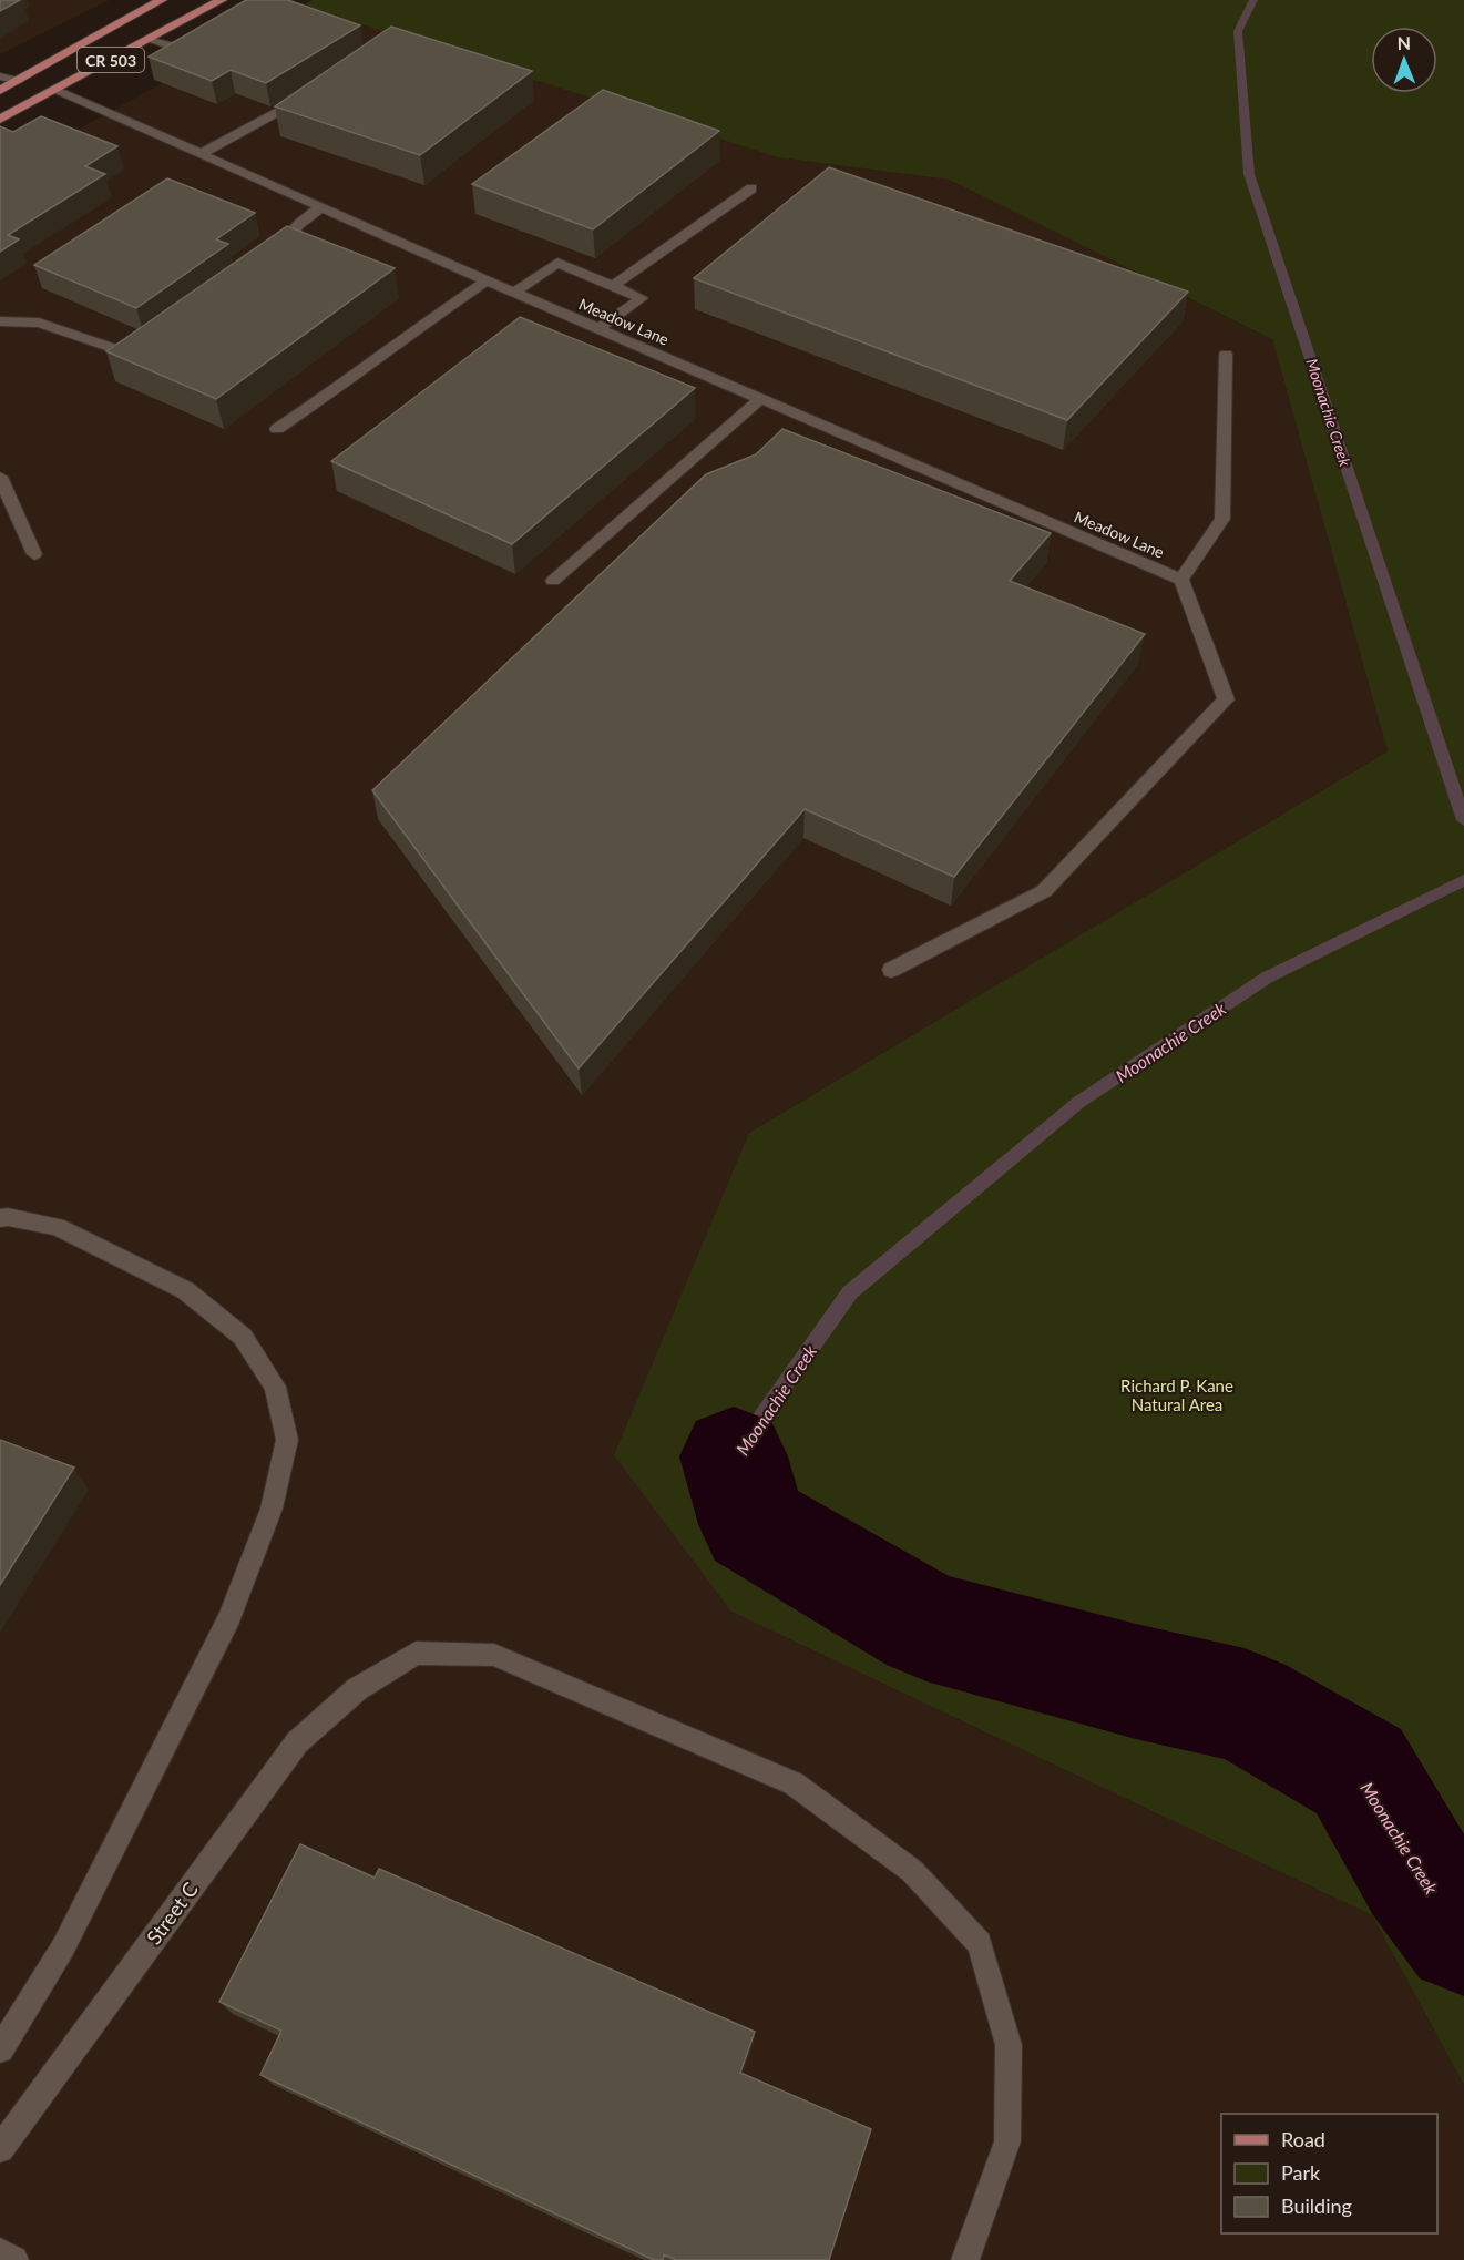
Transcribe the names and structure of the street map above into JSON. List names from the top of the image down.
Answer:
{
  "streets": {
    "main road": ["CR 503"],
    "street": ["Meadow Lane", "Street C"]
  },
  "crossings": [
    ["CR 503", "Meadow Lane"]
  ],
  "water": ["Moonachie Creek"],
  "parks": ["Richard P. Kane Natural Area"],
  "legend": ["Road", "Park", "Building"],
  "north": "top"
}
